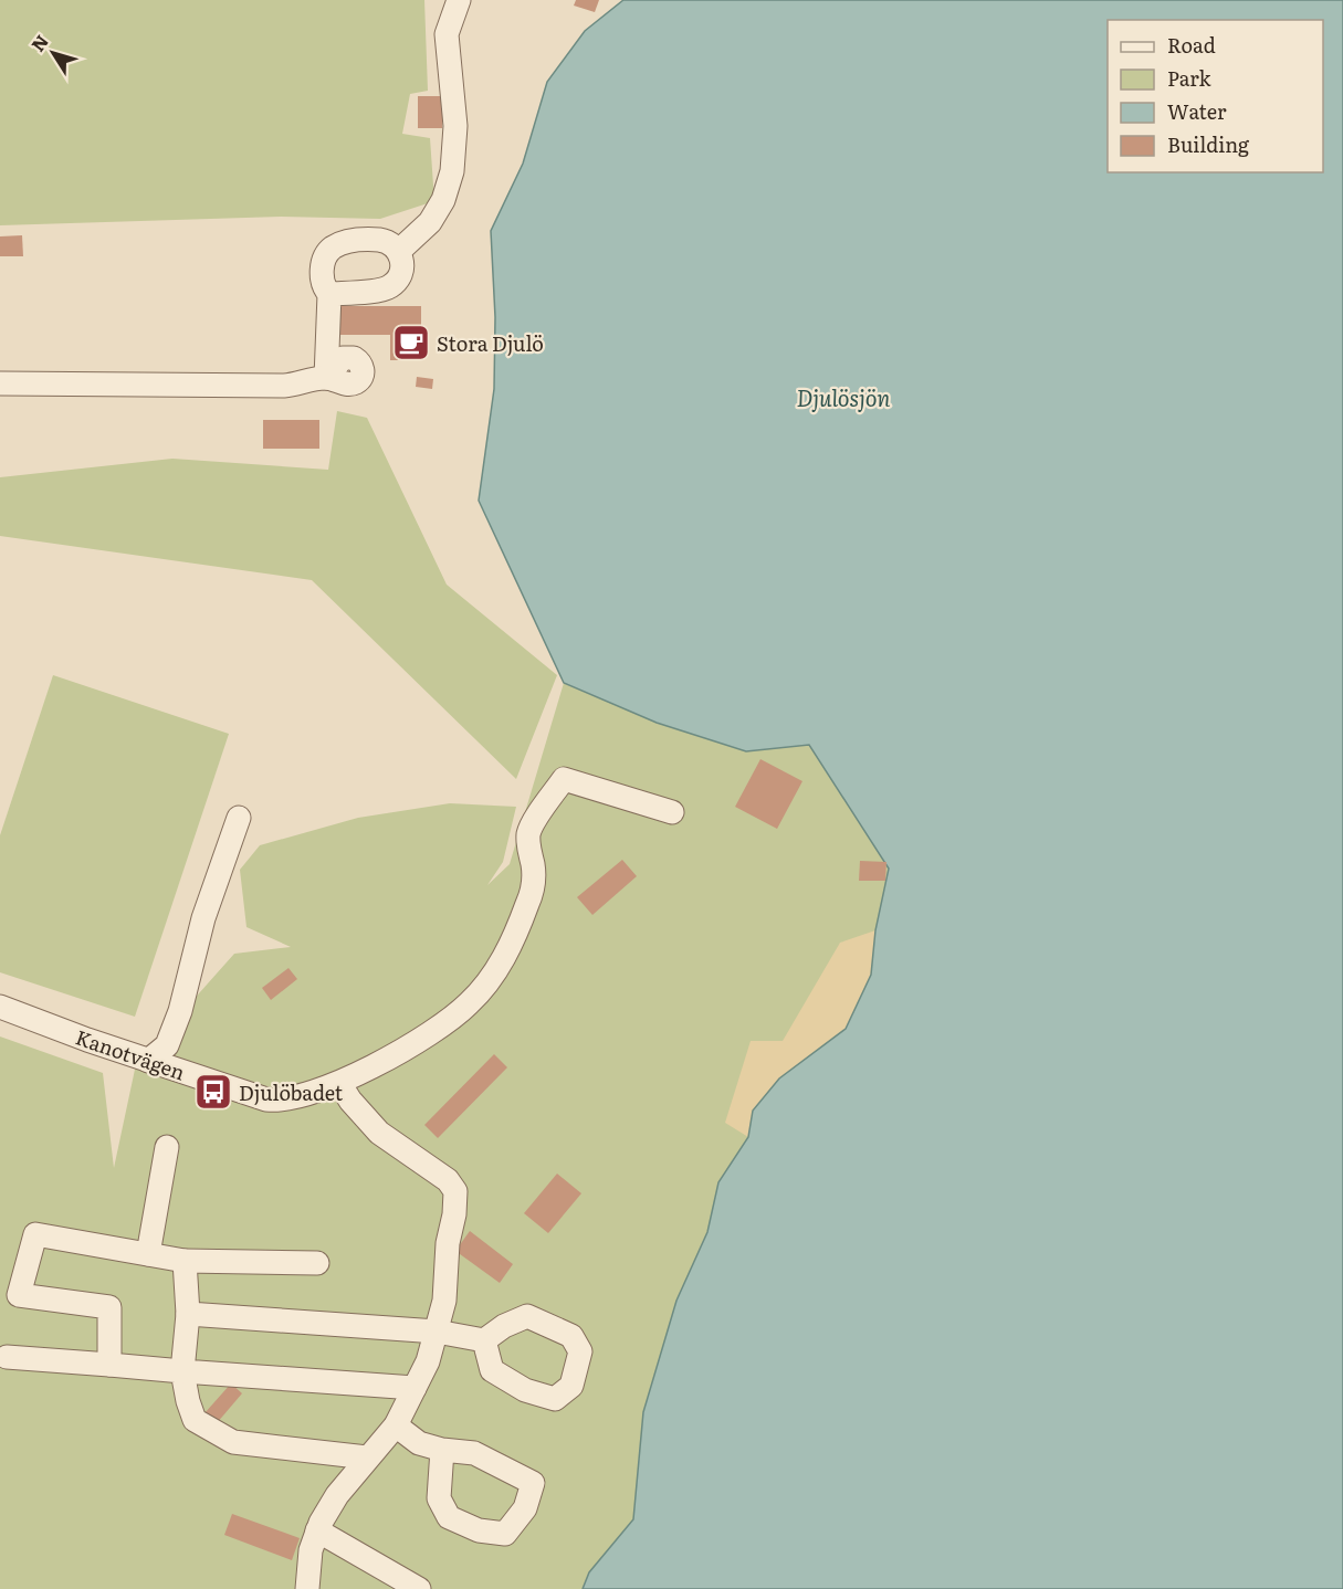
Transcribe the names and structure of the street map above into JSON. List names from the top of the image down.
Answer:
{
  "streets": {
    "street": ["Kanotvägen"]
  },
  "water": ["Djulösjön"],
  "places": {
    "cafe": ["Stora Djulö"],
    "bus stop": ["Djulöbadet"]
  },
  "legend": [
    "Road",
    "Park",
    "Water",
    "Building"
  ],
  "north": "top left"
}
